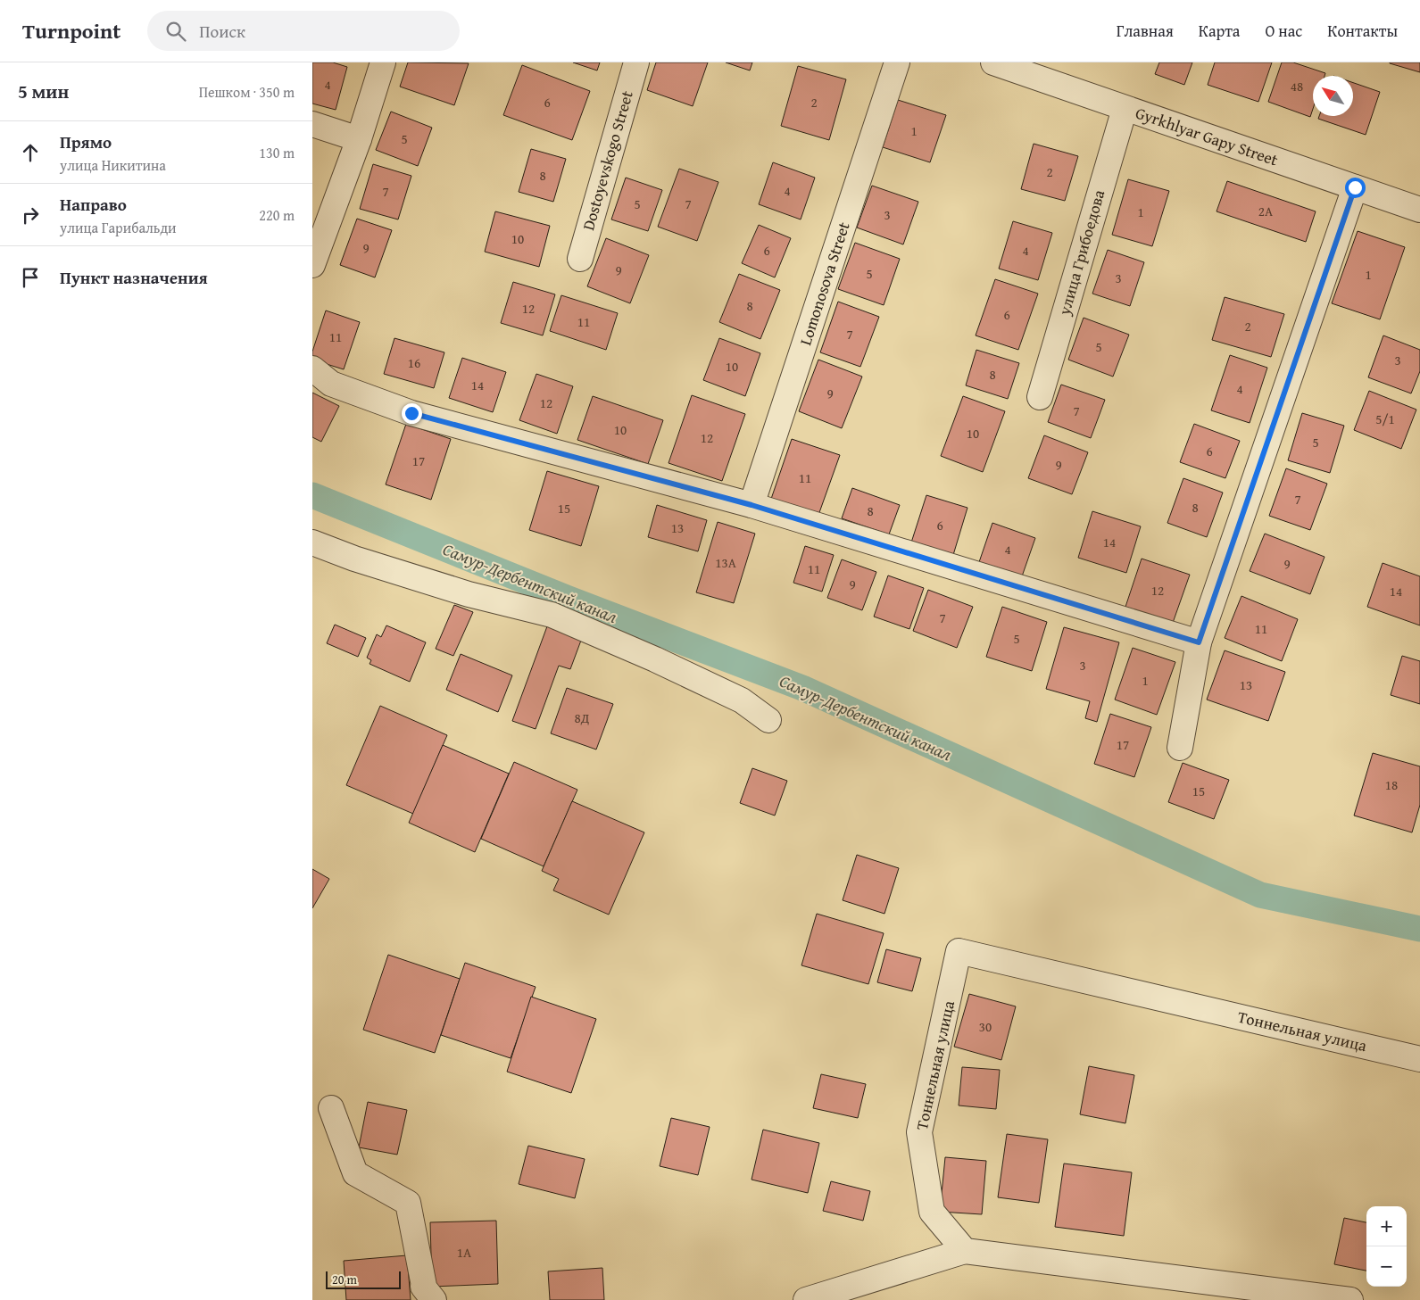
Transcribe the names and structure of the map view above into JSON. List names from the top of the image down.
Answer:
{
  "streets": {
    "street": [
      "Gyrkhlyar Gapy Street",
      "Dostoyevskogo Street",
      "улица Грибоедова",
      "Lomonosova Street",
      "Тоннельная улица"
    ]
  },
  "crossings": [
    ["Gyrkhlyar Gapy Street", "улица Грибоедова"]
  ],
  "water": ["Самур-Дербентский канал"],
  "house_numbers": [
    "4",
    "48",
    "6",
    "2",
    "1",
    "5",
    "2",
    "8",
    "4",
    "7",
    "5",
    "7",
    "2А",
    "1",
    "3",
    "10",
    "9",
    "6",
    "4",
    "9",
    "5",
    "1",
    "3",
    "8",
    "12",
    "6",
    "11",
    "2",
    "7",
    "11",
    "5",
    "3",
    "16",
    "10",
    "8",
    "14",
    "4",
    "9",
    "12",
    "7",
    "5/1",
    "10",
    "10",
    "12",
    "5",
    "6",
    "17",
    "9",
    "11",
    "7",
    "8",
    "15",
    "8",
    "6",
    "13",
    "14",
    "4",
    "13А",
    "9",
    "11",
    "9",
    "12",
    "14",
    "7",
    "11",
    "5",
    "3",
    "1",
    "13",
    "8Д",
    "17",
    "18",
    "15",
    "30",
    "1А"
  ],
  "scale_bar": "20 m",
  "north": "top left",
  "page": {
    "header": "Turnpoint",
    "search": "Поиск",
    "nav": [
      "Главная",
      "Карта",
      "О нас",
      "Контакты"
    ],
    "heading": ["5 мин", "Пешком · 350 m"],
    "list": [
      ["Прямо", "улица Никитина", "130 m"],
      ["Направо", "улица Гарибальди", "220 m"],
      "Пункт назначения"
    ],
    "map_buttons": ["+", "−"],
    "scale": "20 m"
  }
}
